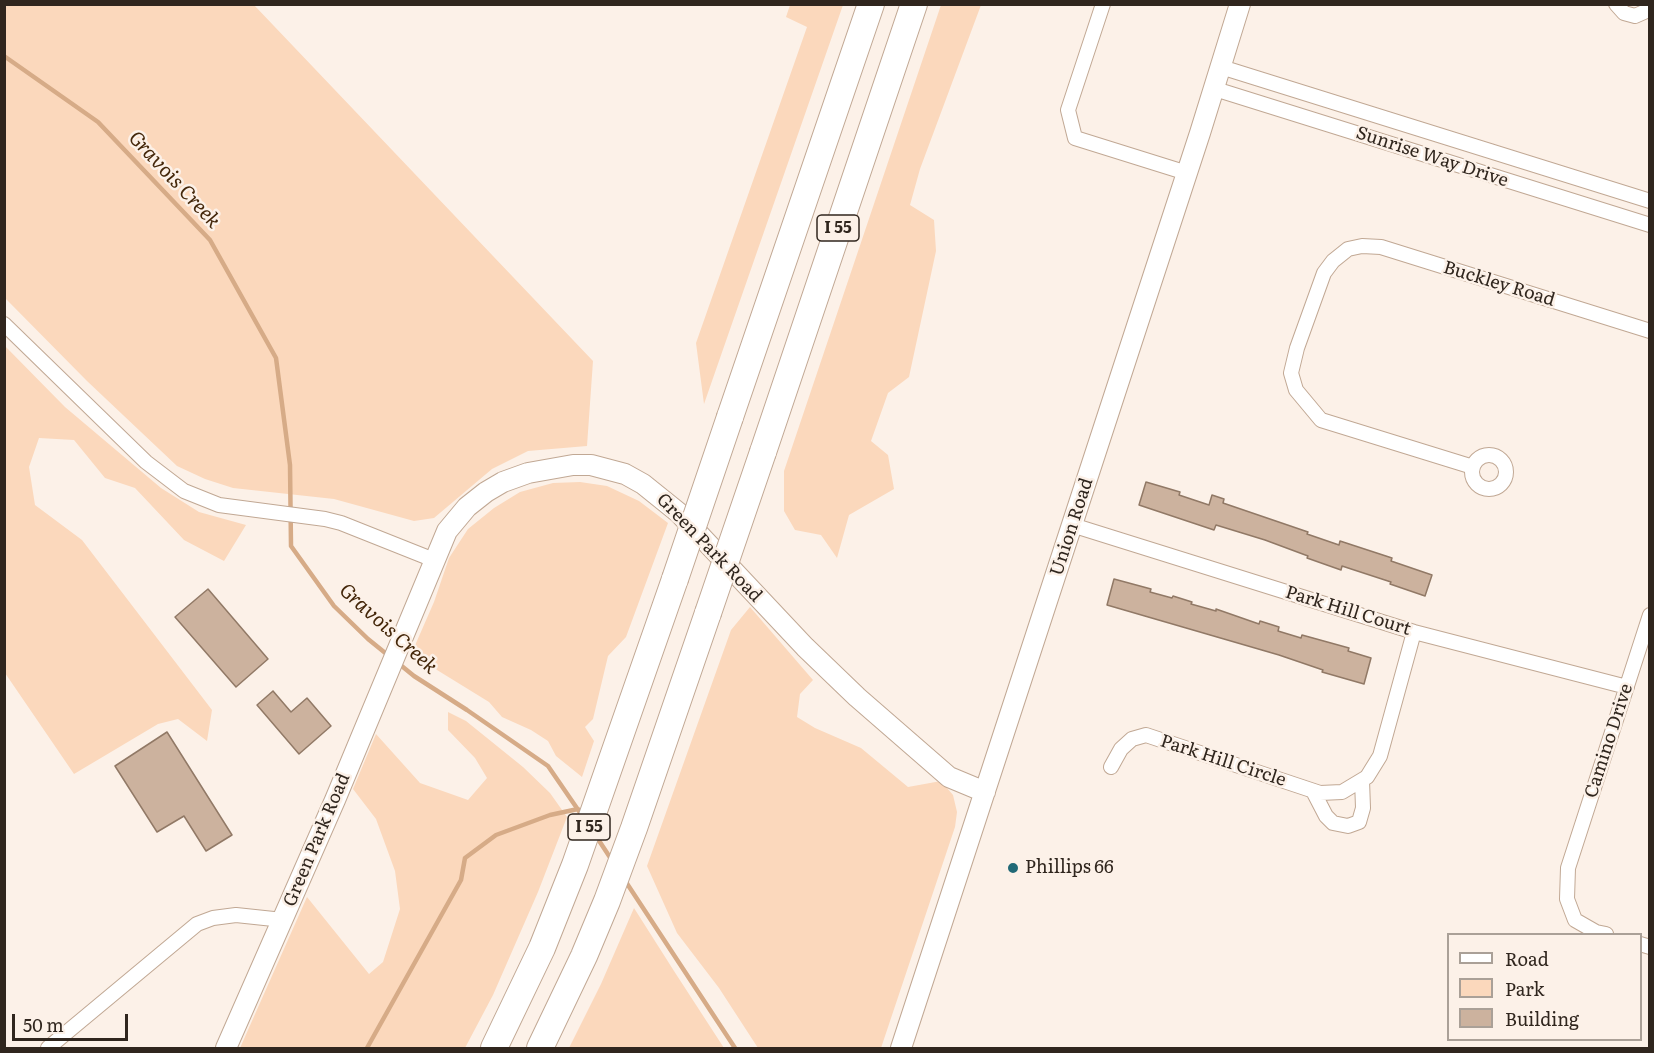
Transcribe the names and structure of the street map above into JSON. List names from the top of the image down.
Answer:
{
  "streets": {
    "highway": ["I 55"],
    "street": [
      "Sunrise Way Drive",
      "Buckley Road",
      "Union Road",
      "Green Park Road",
      "Park Hill Court",
      "Camino Drive",
      "Park Hill Circle"
    ]
  },
  "crossings": [
    ["Sunrise Way Drive", "Union Road"],
    ["Union Road", "Green Park Road"],
    ["Union Road", "Park Hill Court"],
    ["Park Hill Court", "Camino Drive"],
    ["Park Hill Court", "Park Hill Circle"]
  ],
  "water": ["Gravois Creek"],
  "places": ["Phillips 66"],
  "legend": ["Road", "Park", "Building"],
  "scale_bar": "50 m"
}
